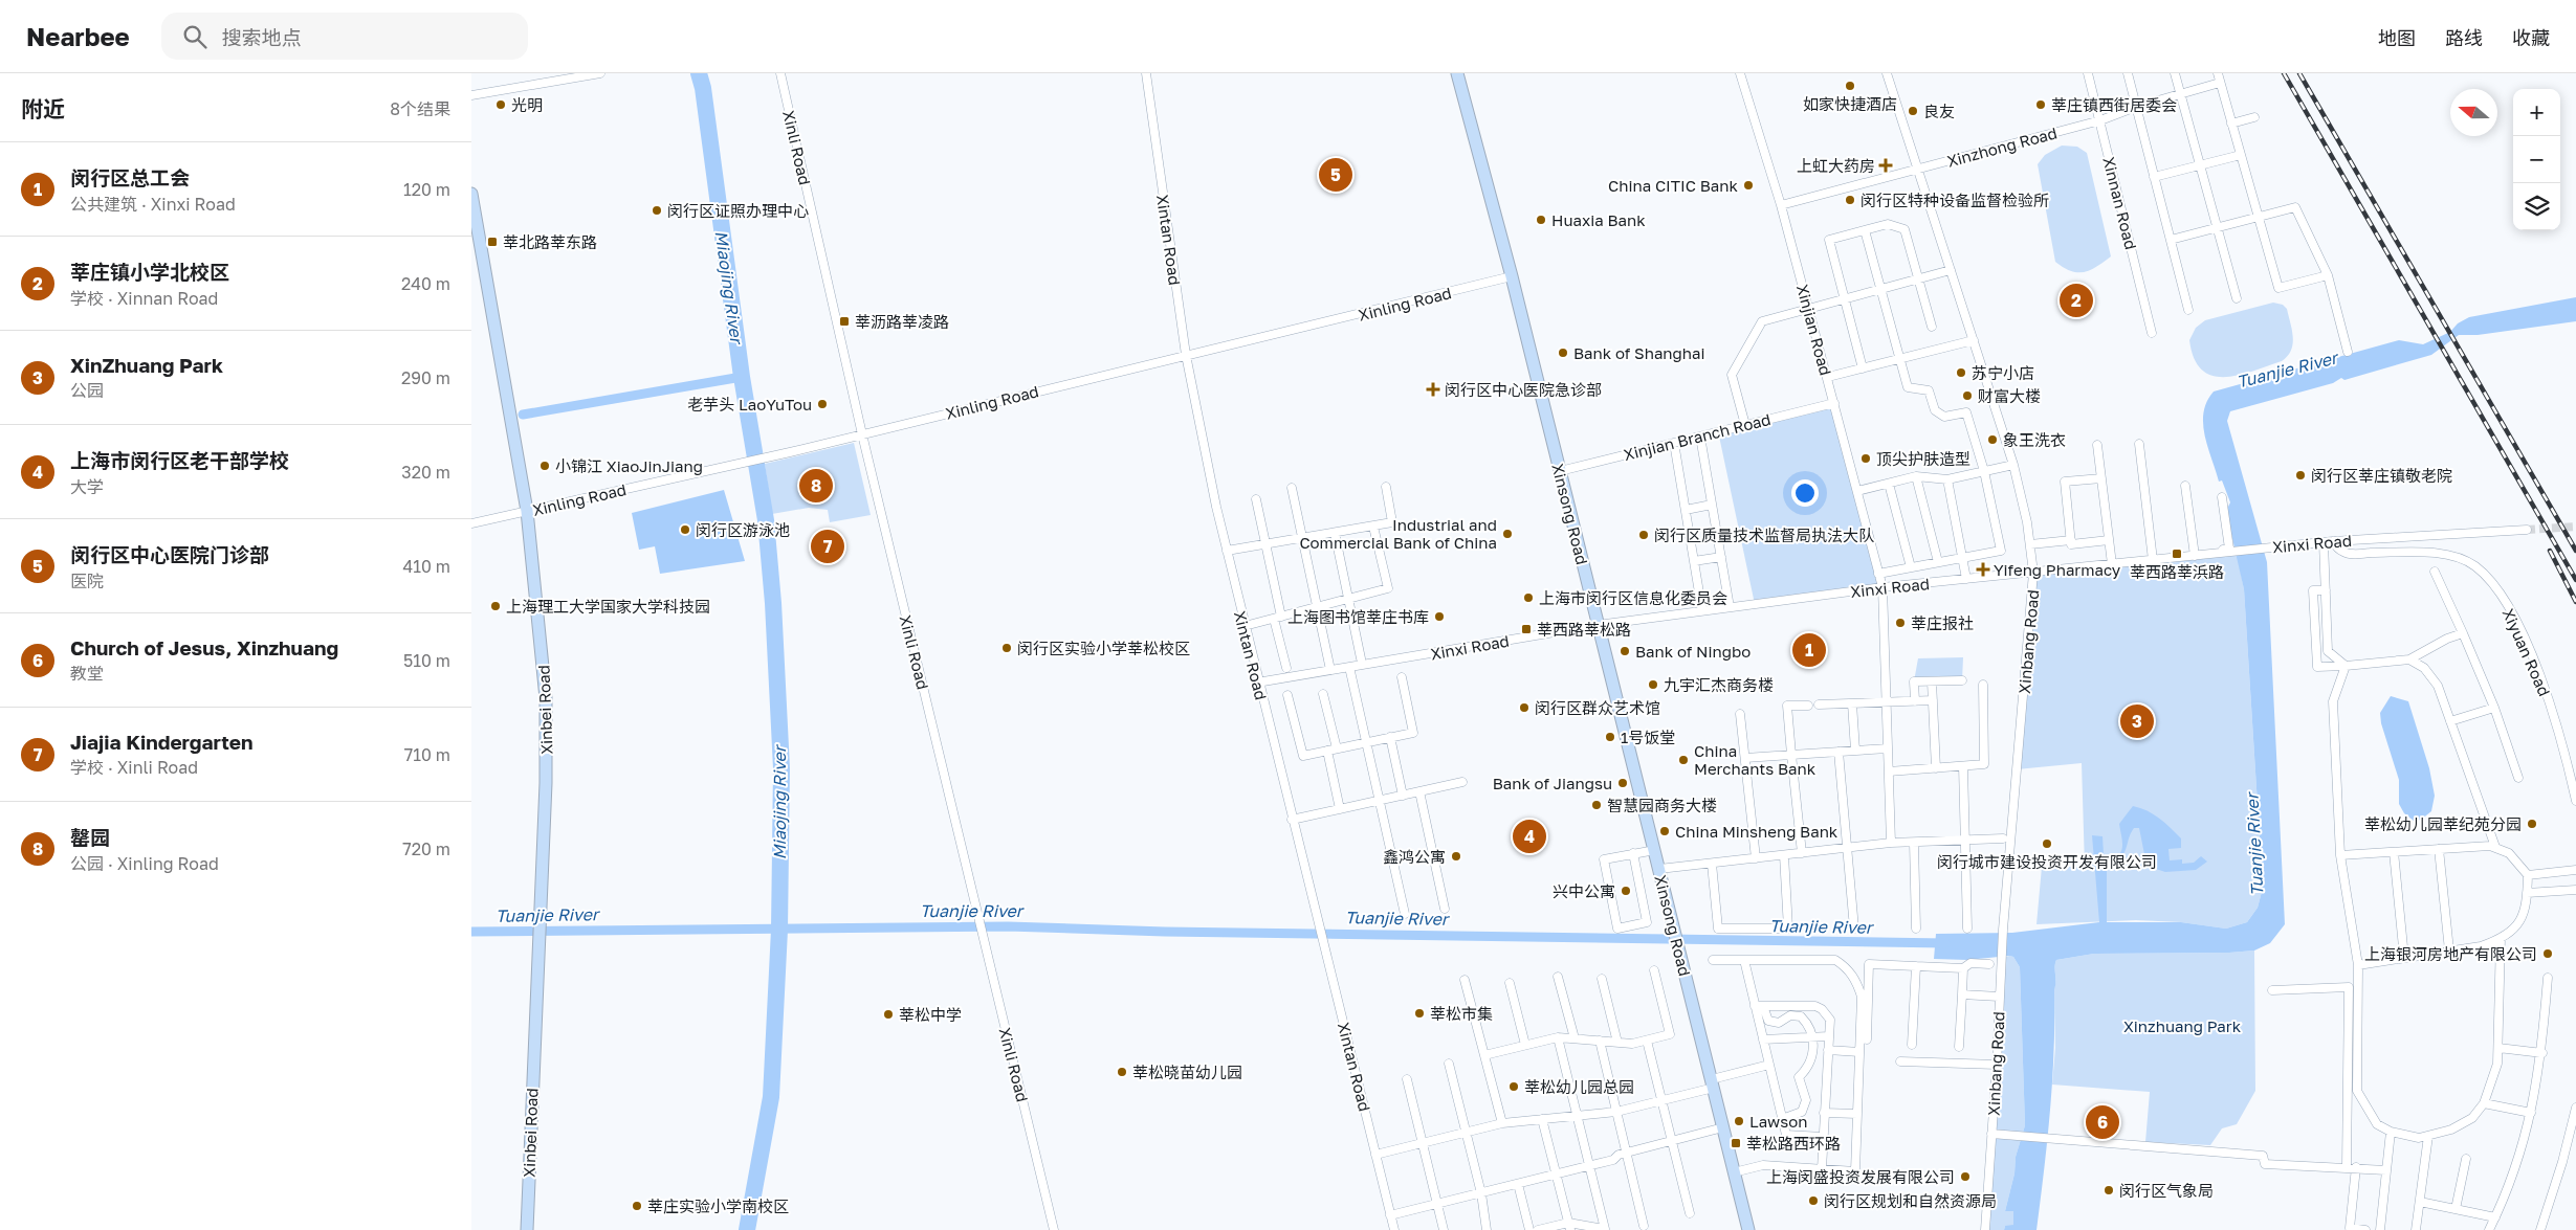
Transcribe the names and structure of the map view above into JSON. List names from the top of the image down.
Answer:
{
  "streets": {
    "main road": ["Xinsong Road", "Xinbei Road"],
    "street": [
      "Xinzhong Road",
      "Xinli Road",
      "Xinnan Road",
      "Xintan Road",
      "Xinling Road",
      "Xinjian Road",
      "Xinjian Branch Road",
      "Xinxi Road",
      "Xinbang Road",
      "Xiyuan Road"
    ]
  },
  "crossings": [
    ["Xinzhong Road", "Xinnan Road"],
    ["Xinzhong Road", "Xinjian Road"],
    ["Xinzhong Road", "Xinbang Road"],
    ["Xinli Road", "Xinling Road"],
    ["Xintan Road", "Xinling Road"],
    ["Xintan Road", "Xinxi Road"],
    ["Xinling Road", "Xinsong Road"],
    ["Xinling Road", "Xinbei Road"],
    ["Xinjian Road", "Xinjian Branch Road"],
    ["Xinjian Road", "Xinxi Road"],
    ["Xinjian Branch Road", "Xinsong Road"],
    ["Xinsong Road", "Xinxi Road"],
    ["Xinxi Road", "Xinbang Road"],
    ["Xinxi Road", "Xiyuan Road"]
  ],
  "water": ["Miaojing River", "Tuanjie River"],
  "parks": ["Xinzhuang Park"],
  "places": {
    "other": [
      "如家快捷酒店",
      "光明",
      "莘庄镇西街居委会",
      "良友",
      "China CITIC Bank",
      "闵行区特种设备监督检验所",
      "闵行区证照办理中心",
      "Huaxia Bank",
      "Bank of Shanghai",
      "苏宁小店",
      "财富大楼",
      "老芋头 LaoYuTou",
      "象王洗衣",
      "顶尖护肤造型",
      "小锦江 XiaoJinJiang",
      "闵行区莘庄镇敬老院",
      "闵行区游泳池",
      "Industrial and Commercial Bank of China",
      "闵行区质量技术监督局执法大队",
      "上海市闵行区信息化委员会",
      "上海理工大学国家大学科技园",
      "上海图书馆莘庄书库",
      "莘庄报社",
      "闵行区实验小学莘松校区",
      "Bank of Ningbo",
      "九宇汇杰商务楼",
      "闵行区群众艺术馆",
      "1号饭堂",
      "China Merchants Bank",
      "Bank of Jiangsu",
      "智慧园商务大楼",
      "莘松幼儿园莘纪苑分园",
      "China Minsheng Bank",
      "闵行城市建设投资开发有限公司",
      "鑫鸿公寓",
      "兴中公寓",
      "上海银河房地产有限公司",
      "莘松市集",
      "莘松中学",
      "莘松晓苗幼儿园",
      "莘松幼儿园总园",
      "Lawson",
      "上海闵盛投资发展有限公司",
      "闵行区气象局",
      "闵行区规划和自然资源局",
      "莘庄实验小学南校区"
    ],
    "health": ["上虹大药房", "闵行区中心医院急诊部", "Yifeng Pharmacy"],
    "transit": [
      "莘北路莘东路",
      "莘沥路莘凌路",
      "莘西路莘浜路",
      "莘西路莘松路",
      "莘松路西环路"
    ]
  },
  "north": "left",
  "page": {
    "header": "Nearbee",
    "search": "搜索地点",
    "nav": ["地图", "路线", "收藏"],
    "heading": ["附近", "8个结果"],
    "map_buttons": ["+", "−"],
    "list": [
      {
        "mark": "1",
        "name": "闵行区总工会",
        "note": "公共建筑 · Xinxi Road",
        "value": "120 m"
      },
      {
        "mark": "2",
        "name": "莘庄镇小学北校区",
        "note": "学校 · Xinnan Road",
        "value": "240 m"
      },
      {
        "mark": "3",
        "name": "XinZhuang Park",
        "note": "公园",
        "value": "290 m"
      },
      {
        "mark": "4",
        "name": "上海市闵行区老干部学校",
        "note": "大学",
        "value": "320 m"
      },
      {
        "mark": "5",
        "name": "闵行区中心医院门诊部",
        "note": "医院",
        "value": "410 m"
      },
      {
        "mark": "6",
        "name": "Church of Jesus, Xinzhuang",
        "note": "教堂",
        "value": "510 m"
      },
      {
        "mark": "7",
        "name": "Jiajia Kindergarten",
        "note": "学校 · Xinli Road",
        "value": "710 m"
      },
      {
        "mark": "8",
        "name": "罄园",
        "note": "公园 · Xinling Road",
        "value": "720 m"
      }
    ],
    "pins": [
      "5",
      "2",
      "8",
      "7",
      "1",
      "3",
      "4",
      "6"
    ]
  }
}
